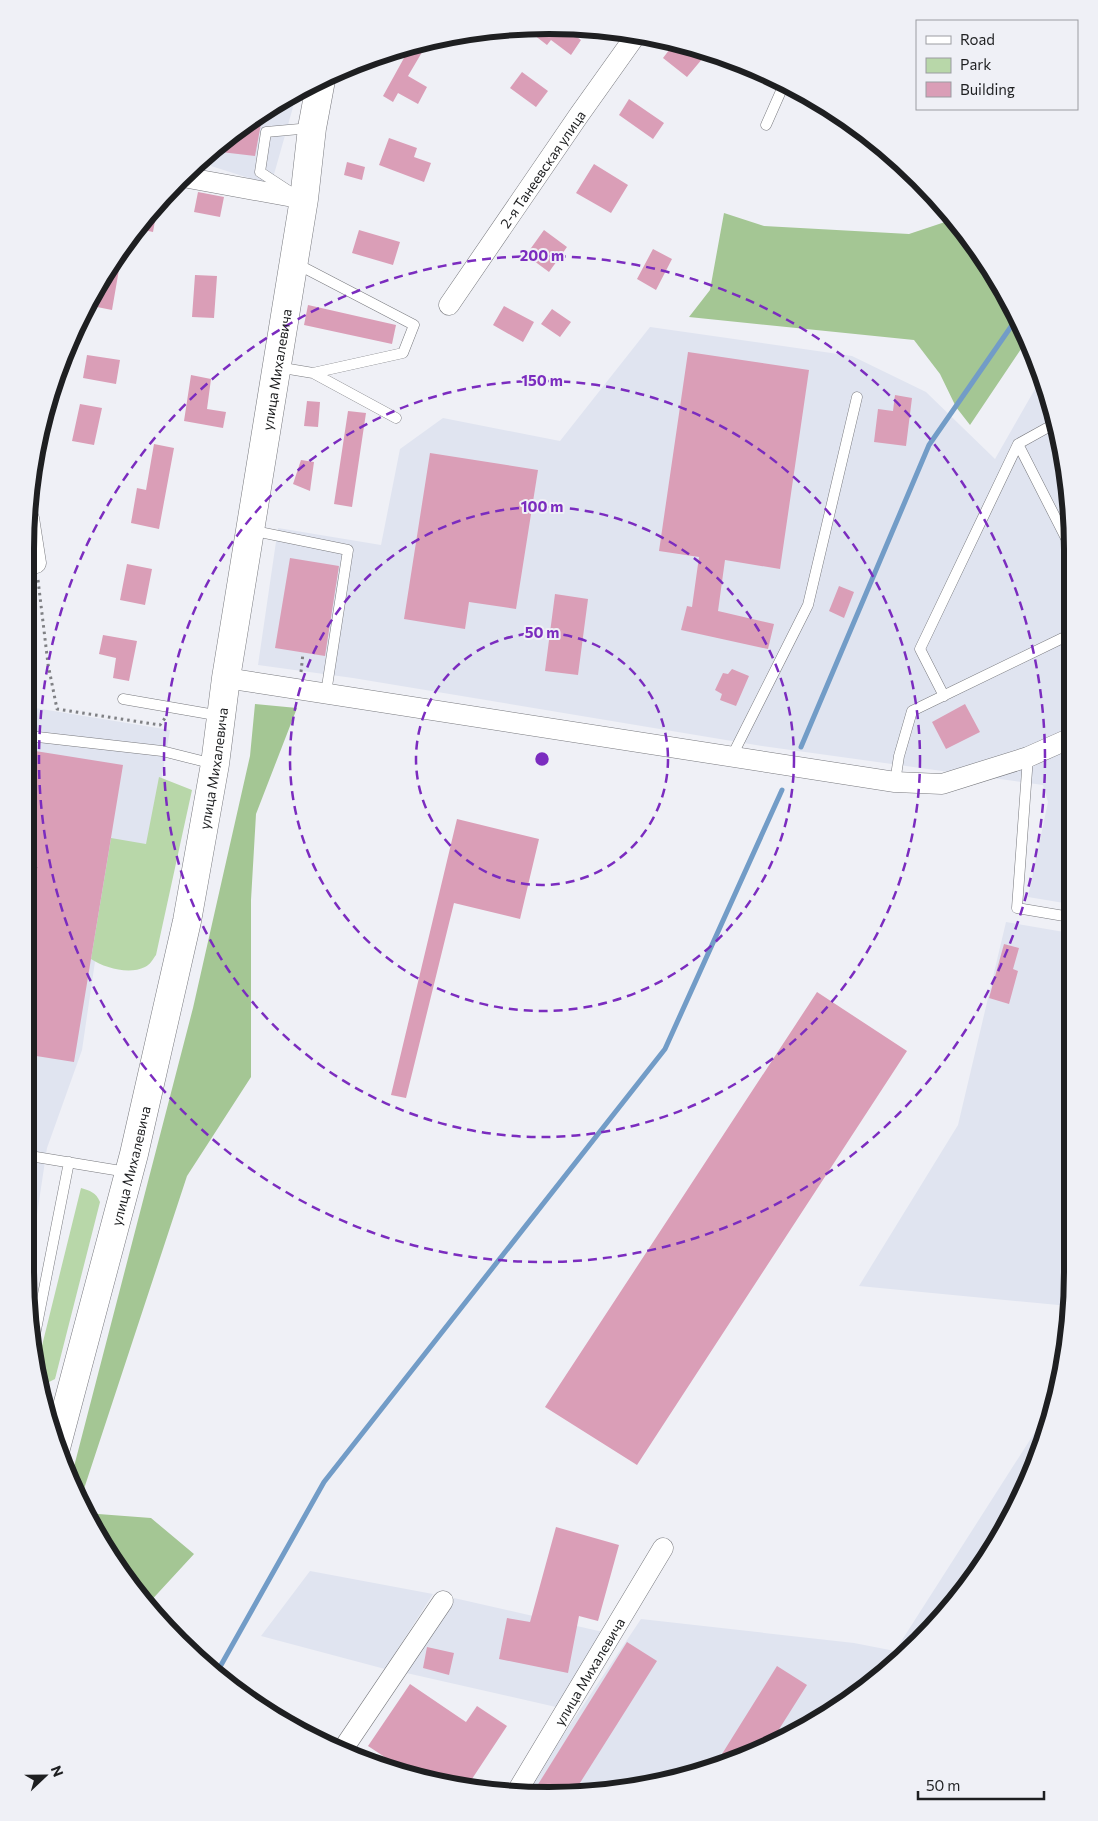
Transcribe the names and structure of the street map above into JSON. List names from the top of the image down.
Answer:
{
  "streets": {
    "street": ["2-я Танеевская улица", "улица Михалевича"]
  },
  "legend": ["Road", "Park", "Building"],
  "scale_bar": "50 m",
  "north": "right",
  "rings": [
    "200 m",
    "150 m",
    "100 m",
    "50 m"
  ]
}
